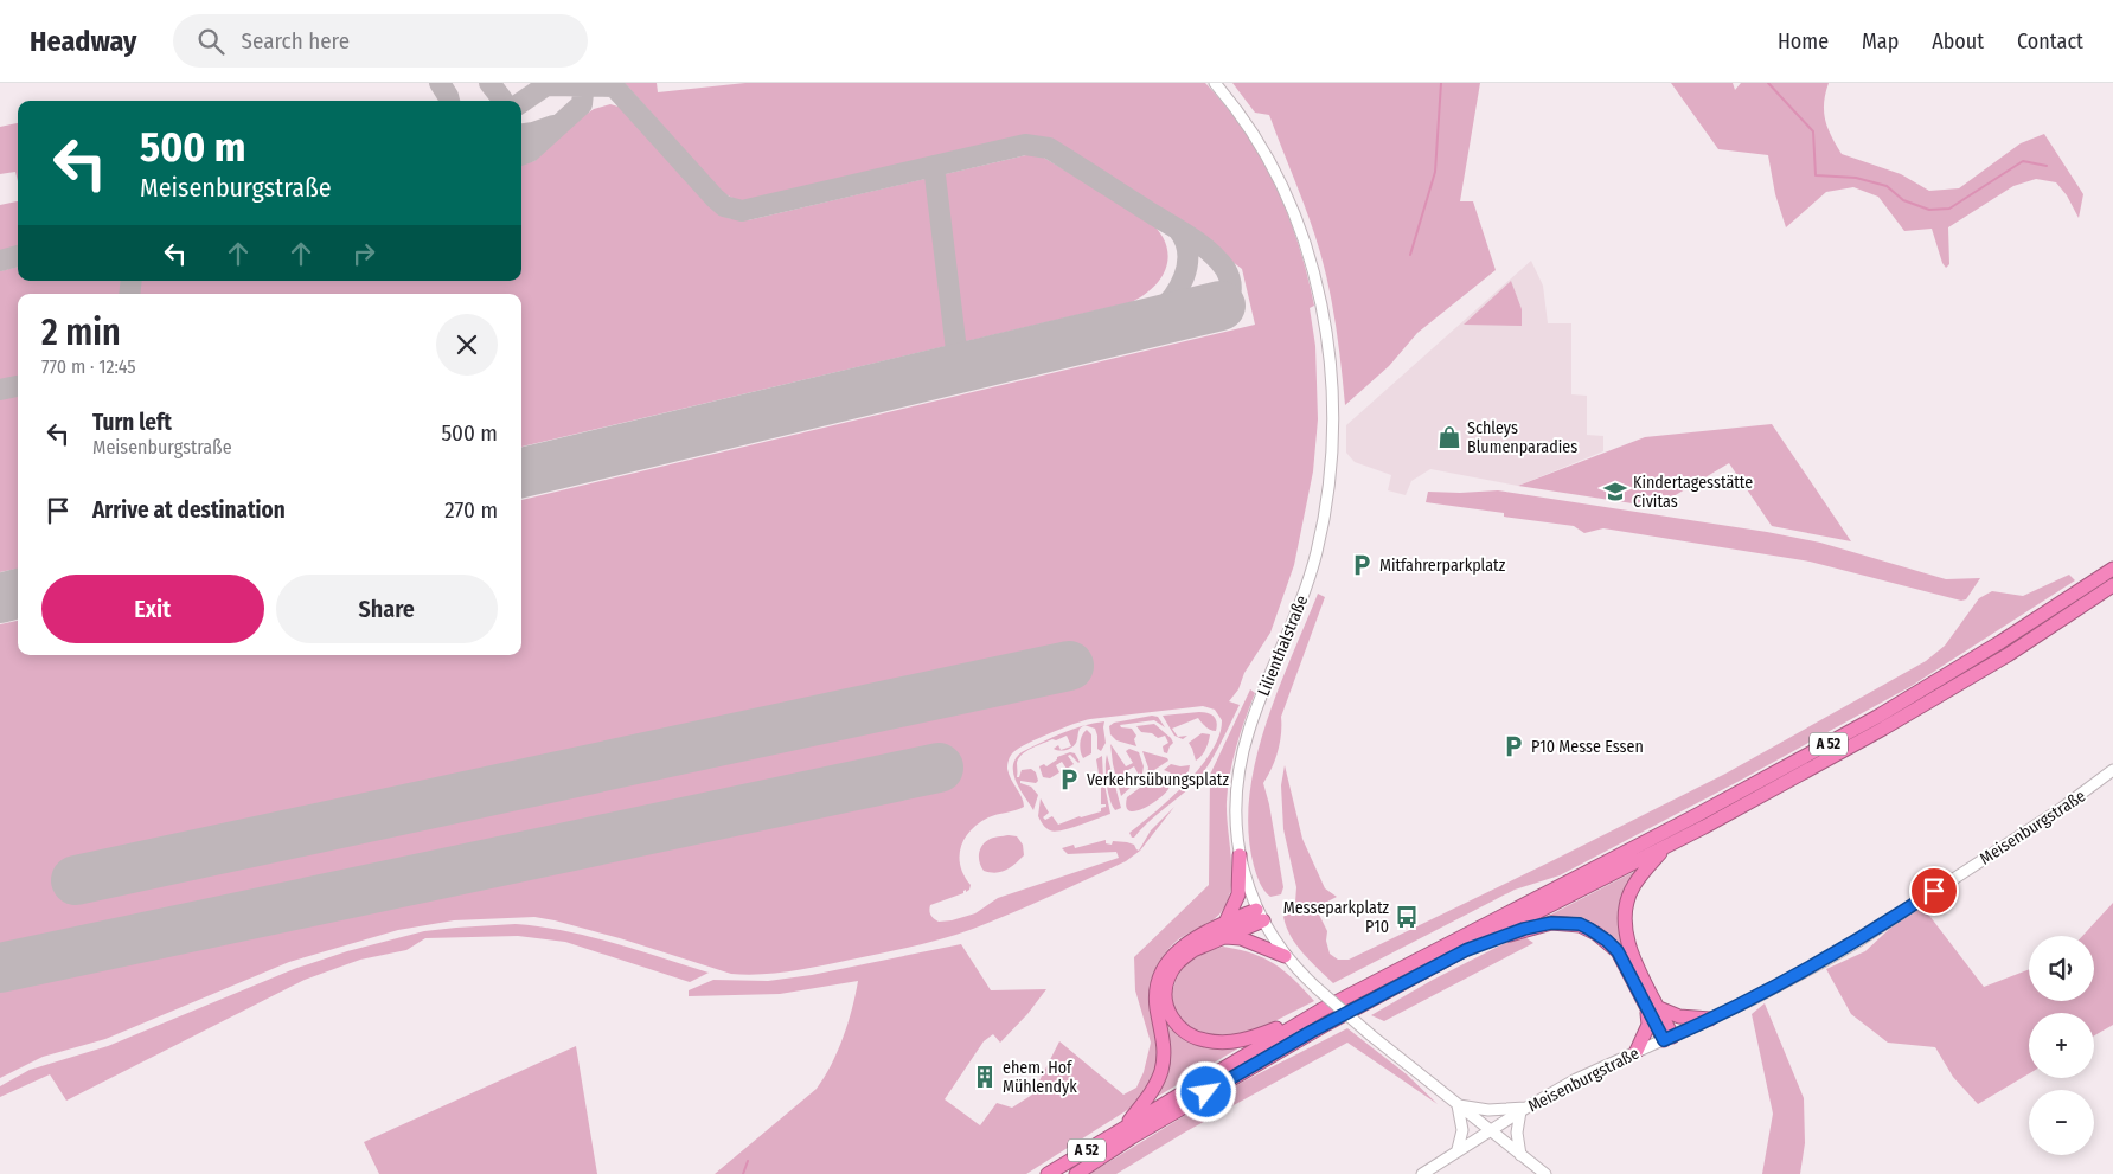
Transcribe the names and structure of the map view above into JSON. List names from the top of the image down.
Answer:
{
  "streets": {
    "highway": ["A 52"],
    "main road": ["Lilienthalstraße", "Meisenburgstraße"]
  },
  "crossings": [
    ["Lilienthalstraße", "Meisenburgstraße"]
  ],
  "places": {
    "shop": ["Schleys Blumenparadies"],
    "school or university": ["Kindertagesstätte Civitas"],
    "parking": ["Mitfahrerparkplatz", "P10 Messe Essen", "Verkehrsübungsplatz"],
    "bus stop": ["Messeparkplatz P10"],
    "building": ["ehem. Hof Mühlendyk"]
  },
  "page": {
    "header": "Headway",
    "search": "Search here",
    "nav": [
      "Home",
      "Map",
      "About",
      "Contact"
    ],
    "turn": ["500 m", "Meisenburgstraße"],
    "heading": ["2 min", "770 m · 12:45"],
    "list": [
      {
        "name": "Turn left",
        "note": "Meisenburgstraße",
        "value": "500 m"
      },
      {
        "name": "Arrive at destination",
        "value": "270 m"
      }
    ],
    "buttons": ["Exit", "Share"],
    "map_buttons": ["+", "−"]
  }
}
